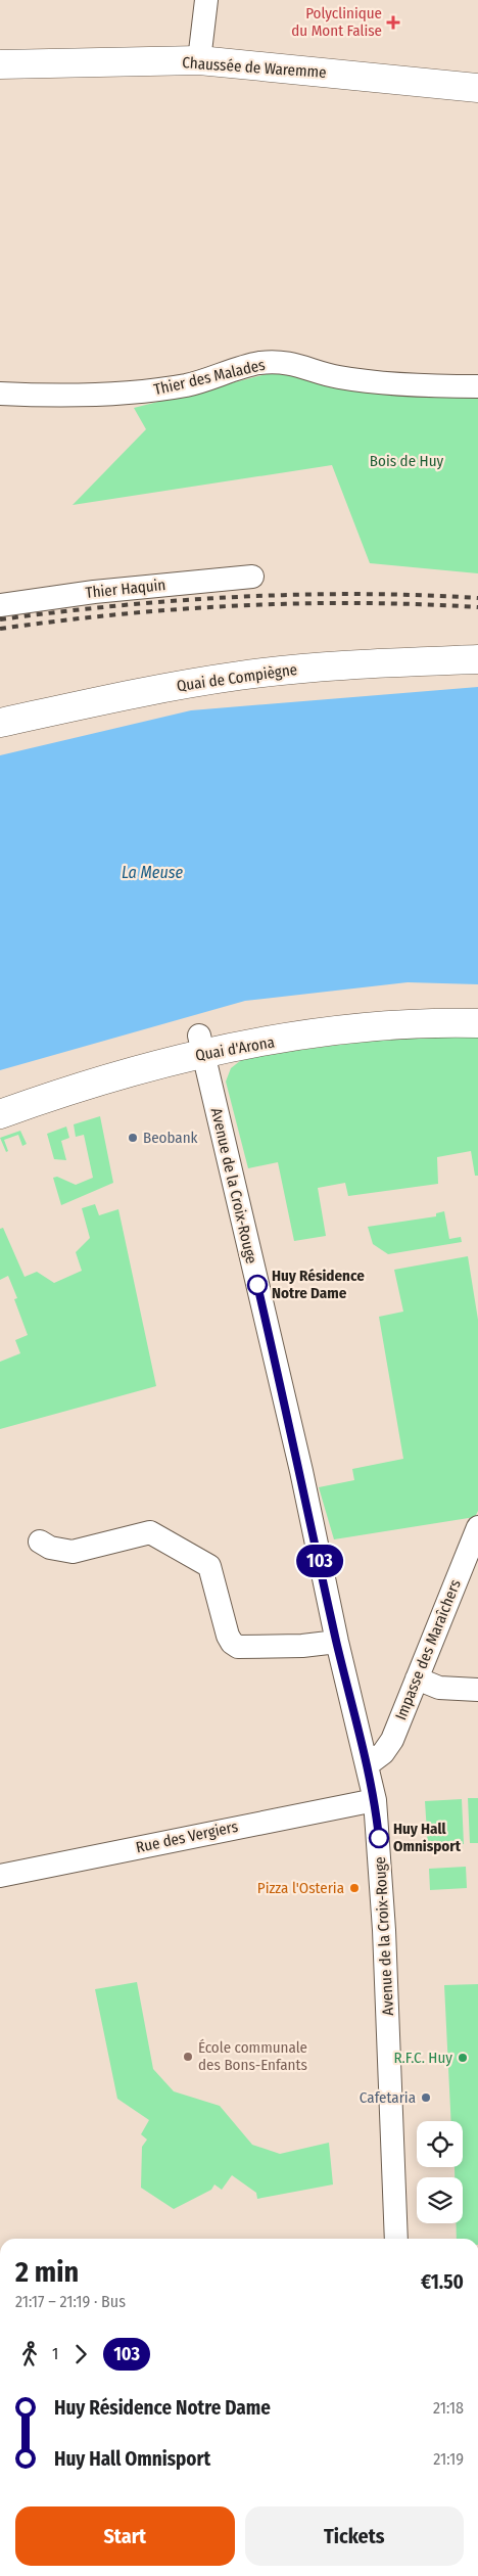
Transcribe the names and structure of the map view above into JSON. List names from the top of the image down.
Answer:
{
  "streets": {
    "main road": ["Chaussée de Waremme", "Quai de Compiègne", "Quai d'Arona"],
    "street": [
      "Thier des Malades",
      "Thier Haquin",
      "Avenue de la Croix-Rouge",
      "Impasse des Maraîchers",
      "Rue des Vergiers"
    ]
  },
  "crossings": [
    ["Quai d'Arona", "Avenue de la Croix-Rouge"],
    ["Avenue de la Croix-Rouge", "Impasse des Maraîchers"],
    ["Avenue de la Croix-Rouge", "Rue des Vergiers"]
  ],
  "water": ["La Meuse"],
  "parks": ["Bois de Huy"],
  "places": {
    "health": ["Polyclinique du Mont Falise"],
    "other": [
      "Beobank",
      "Huy Résidence Notre Dame",
      "Huy Hall Omnisport",
      "Pizza l'Osteria",
      "École communale des Bons-Enfants",
      "R.F.C. Huy",
      "Cafetaria"
    ]
  },
  "lines": ["bus line 103"],
  "page": {
    "on_map": "103",
    "heading": ["2 min", "21:17 – 21:19 · Bus", "€1.50"],
    "legs": ["1", "103"],
    "list": [
      {
        "name": "Huy Résidence Notre Dame",
        "value": "21:18"
      },
      {
        "name": "Huy Hall Omnisport",
        "value": "21:19"
      }
    ],
    "buttons": ["Start", "Tickets"]
  }
}
